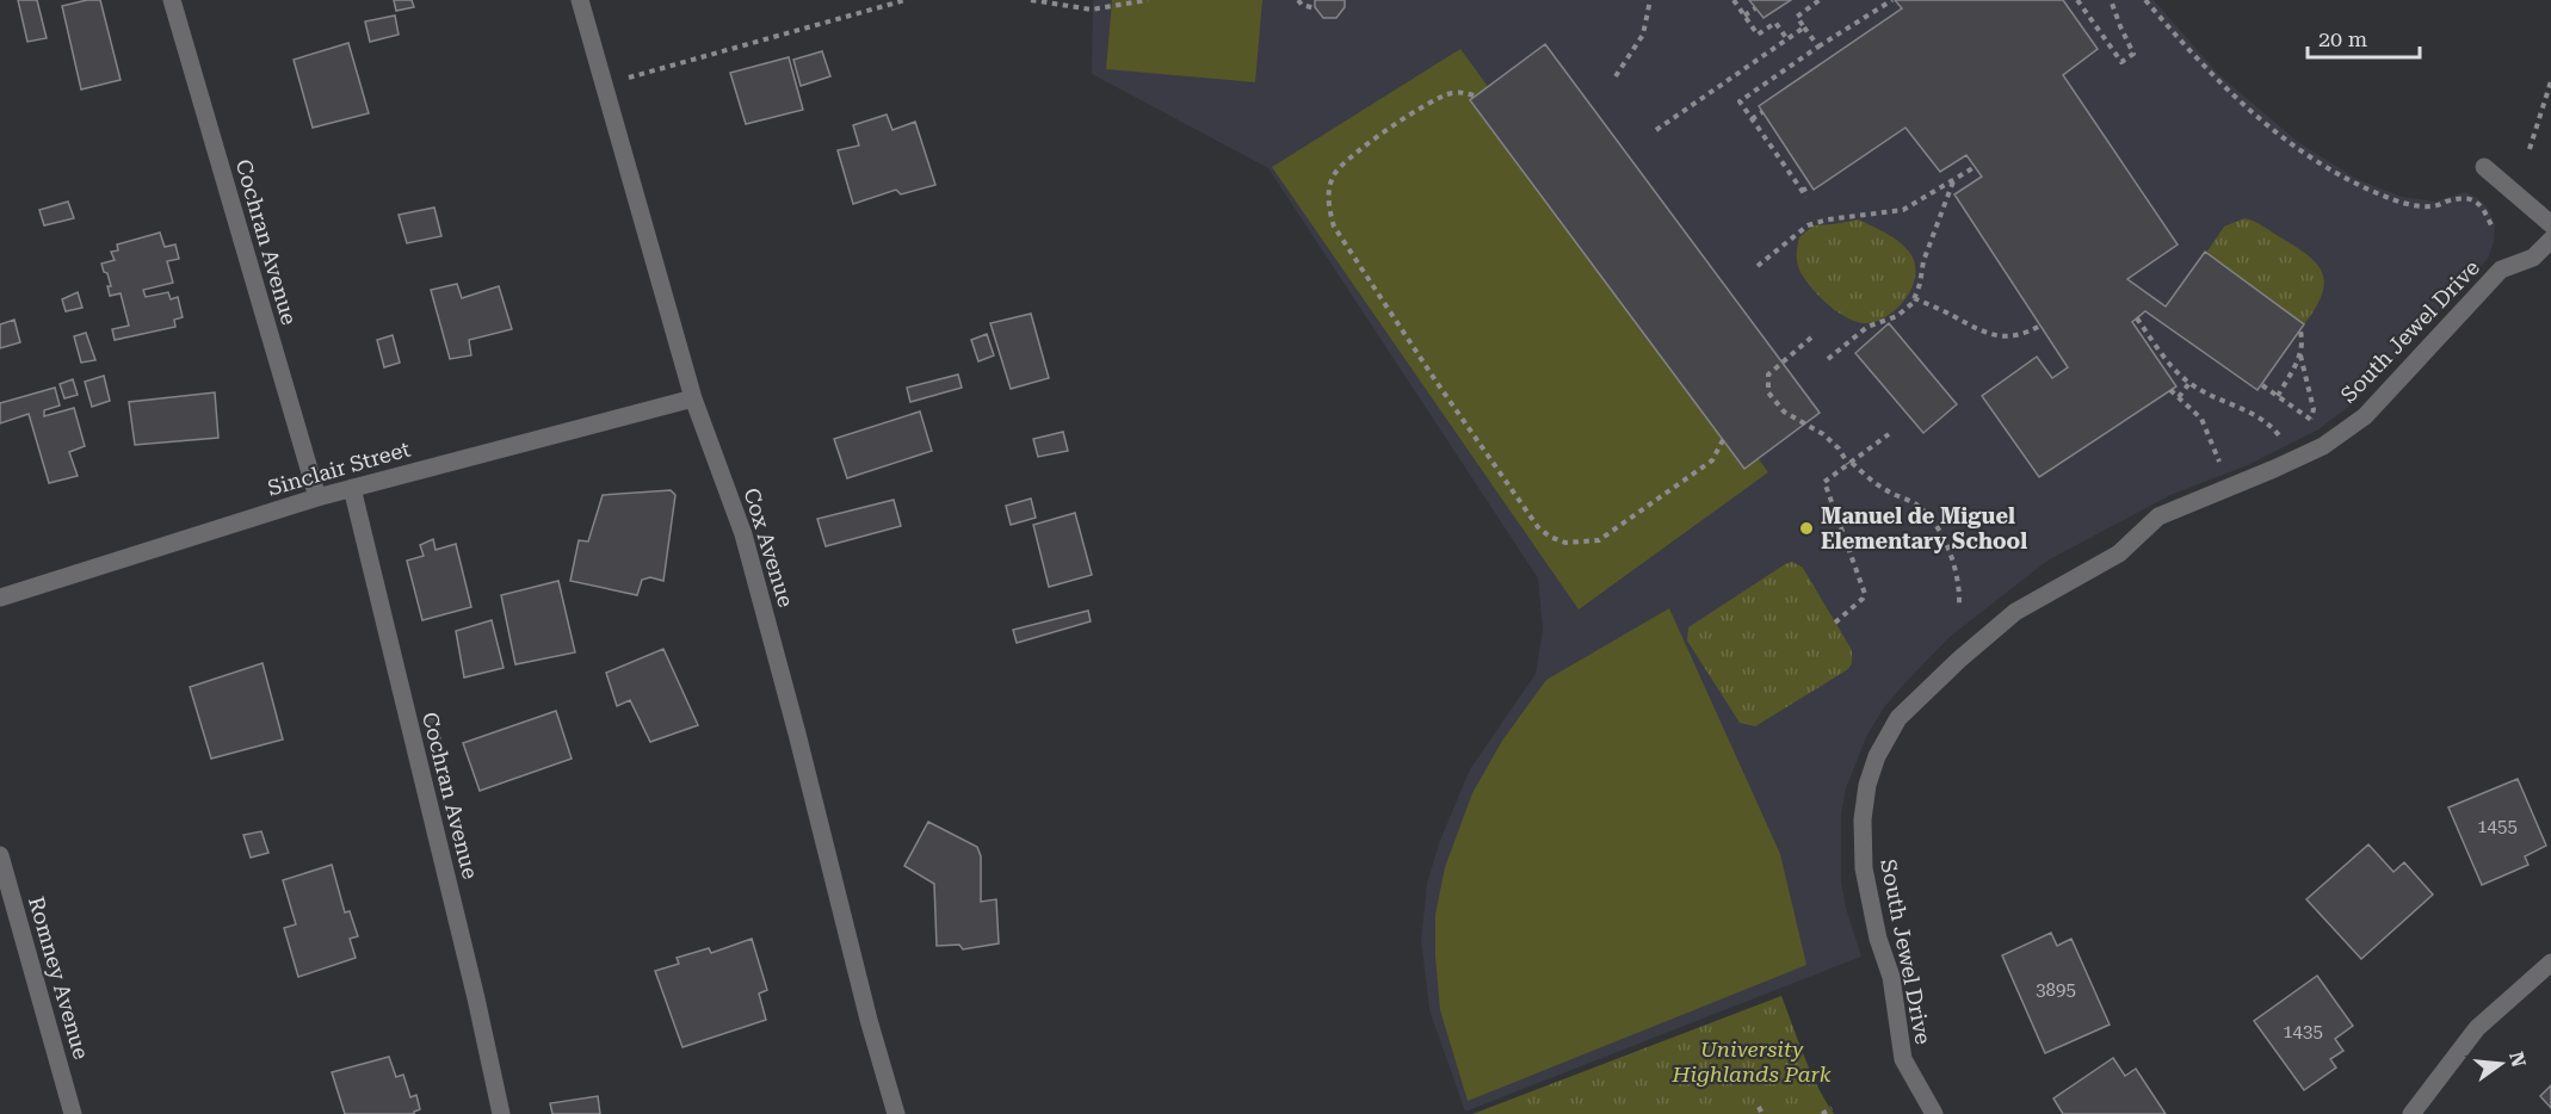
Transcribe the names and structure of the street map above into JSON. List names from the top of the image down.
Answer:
{
  "streets": {
    "street": [
      "Cochran Avenue",
      "South Jewel Drive",
      "Sinclair Street",
      "Cox Avenue",
      "Romney Avenue"
    ]
  },
  "crossings": [
    ["Cochran Avenue", "Sinclair Street"],
    ["Sinclair Street", "Cox Avenue"]
  ],
  "parks": ["University Highlands Park"],
  "places": ["Manuel de Miguel Elementary School"],
  "house_numbers": ["1455", "3895", "1435"],
  "scale_bar": "20 m",
  "north": "right"
}
